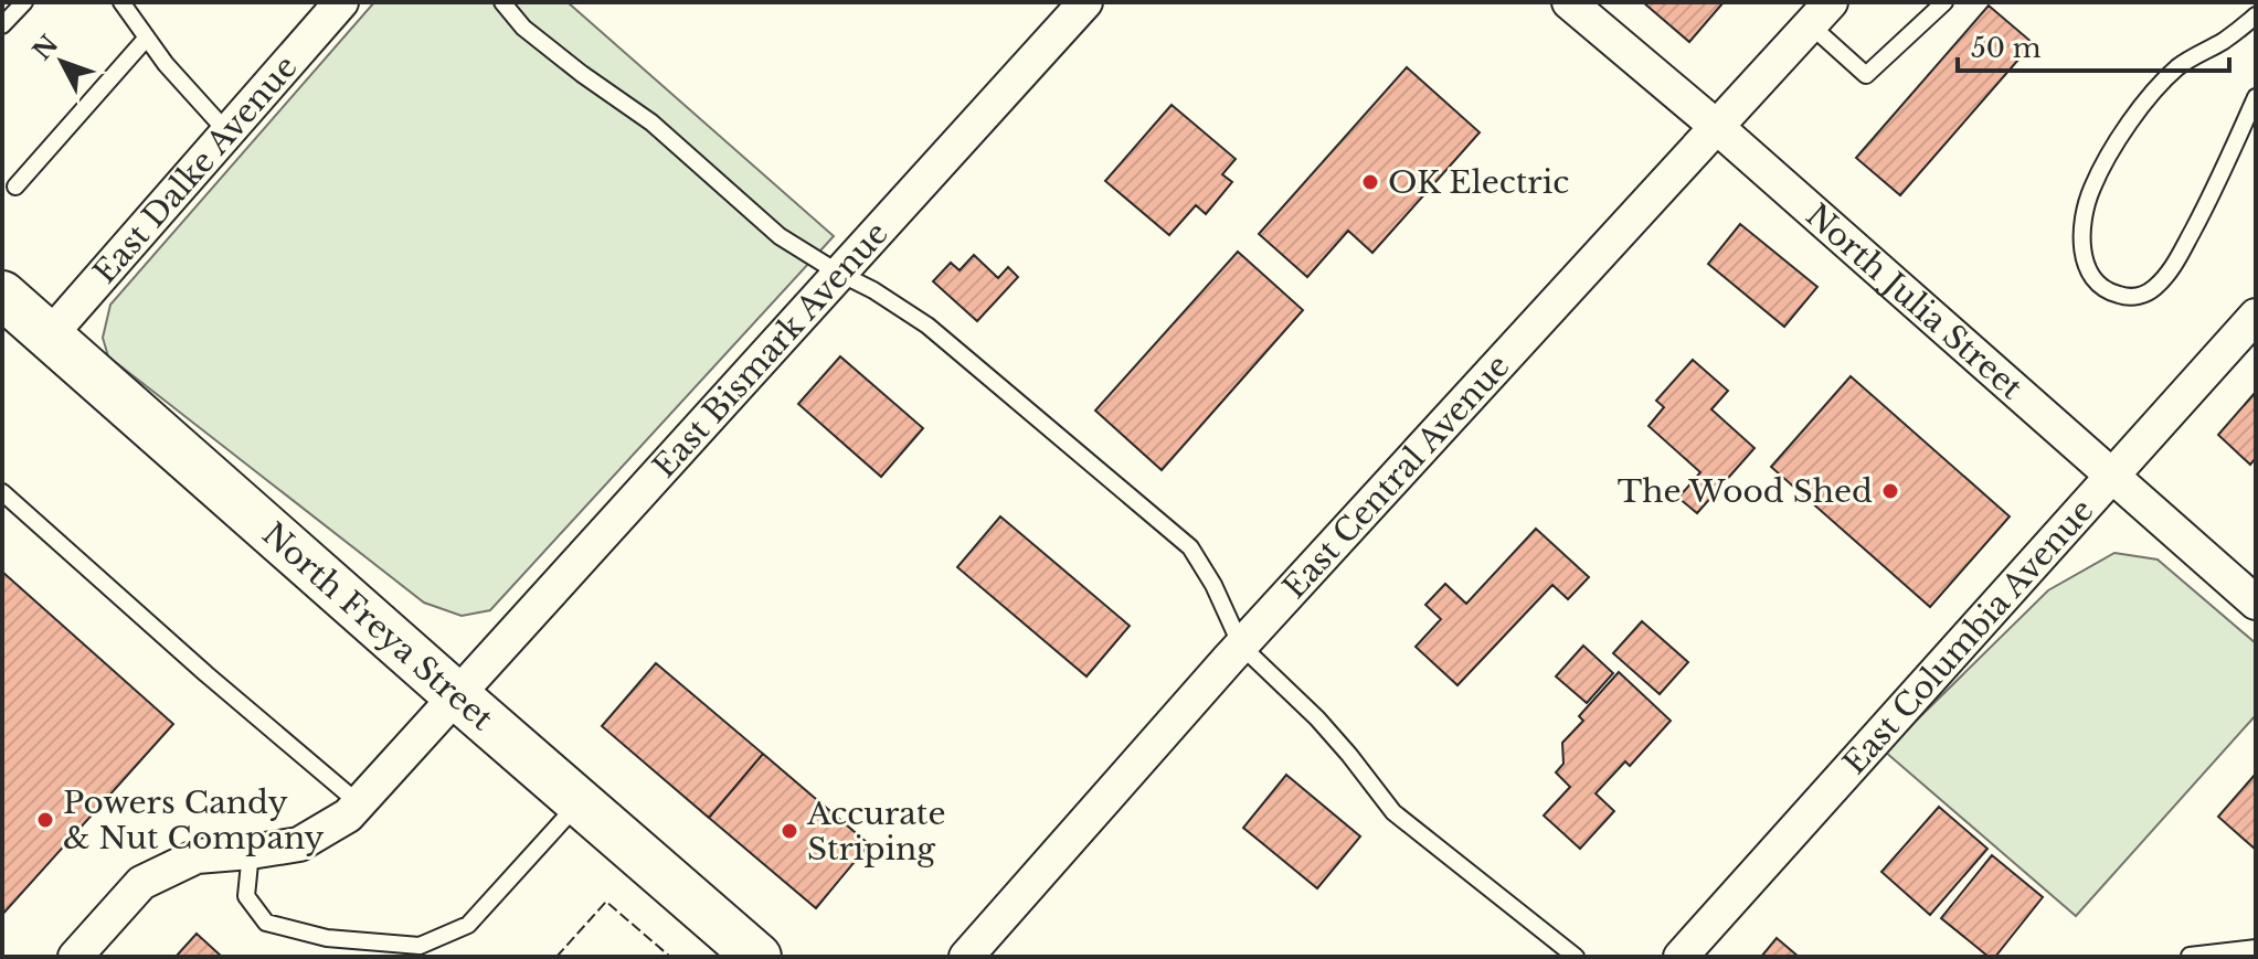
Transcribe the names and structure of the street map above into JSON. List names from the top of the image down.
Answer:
{
  "streets": {
    "street": [
      "East Dalke Avenue",
      "North Julia Street",
      "East Bismark Avenue",
      "East Central Avenue",
      "North Freya Street",
      "East Columbia Avenue"
    ]
  },
  "crossings": [
    ["East Dalke Avenue", "North Freya Street"],
    ["North Julia Street", "East Central Avenue"],
    ["North Julia Street", "East Columbia Avenue"],
    ["East Bismark Avenue", "North Freya Street"]
  ],
  "places": [
    "OK Electric",
    "The Wood Shed",
    "Powers Candy & Nut Company",
    "Accurate Striping"
  ],
  "scale_bar": "50 m",
  "north": "top left"
}
